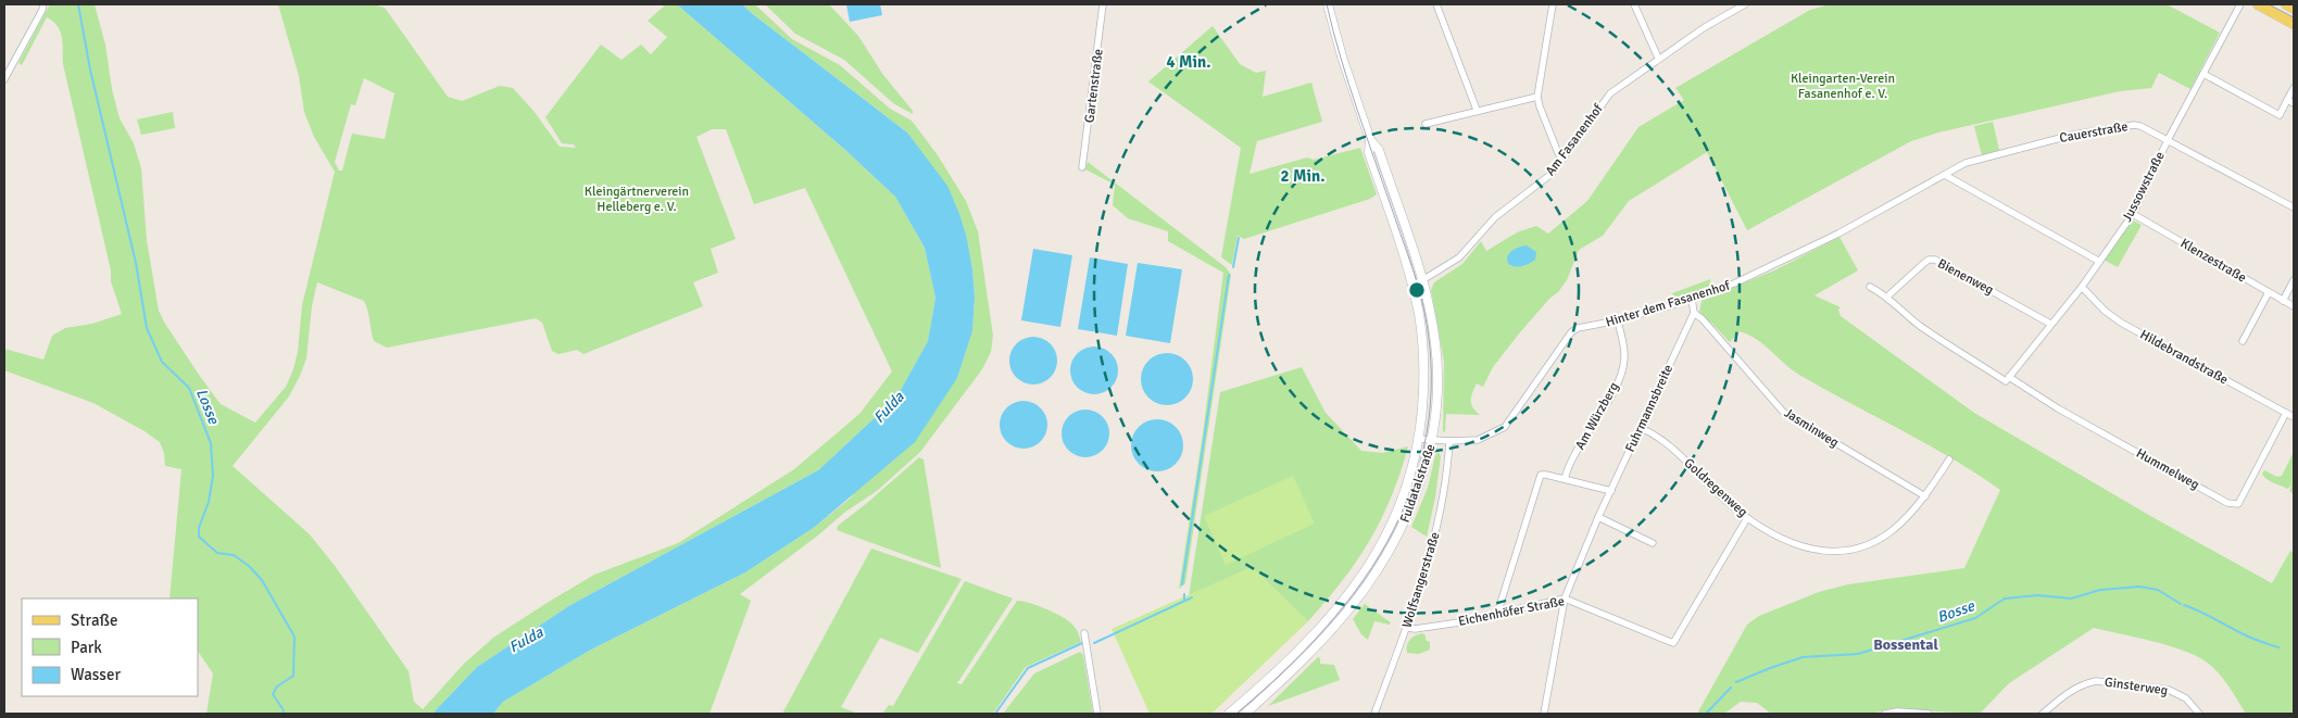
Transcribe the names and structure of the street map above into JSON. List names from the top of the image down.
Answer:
{
  "streets": {
    "main road": ["Fuldatalstraße"],
    "street": [
      "Gartenstraße",
      "Cauerstraße",
      "Am Fasanenhof",
      "Jussowstraße",
      "Klenzestraße",
      "Bienenweg",
      "Hinter dem Fasanenhof",
      "Hildebrandstraße",
      "Fuhrmannsbreite",
      "Am Würzberg",
      "Jasminweg",
      "Hummelweg",
      "Goldregenweg",
      "Wolfsangerstraße",
      "Eichenhöfer Straße",
      "Ginsterweg"
    ]
  },
  "crossings": [
    ["Cauerstraße", "Jussowstraße"],
    ["Cauerstraße", "Hinter dem Fasanenhof"],
    ["Am Fasanenhof", "Fuldatalstraße"],
    ["Jussowstraße", "Klenzestraße"],
    ["Jussowstraße", "Bienenweg"],
    ["Jussowstraße", "Hildebrandstraße"],
    ["Jussowstraße", "Hummelweg"],
    ["Hinter dem Fasanenhof", "Am Würzberg"],
    ["Hinter dem Fasanenhof", "Fuldatalstraße"],
    ["Hinter dem Fasanenhof", "Wolfsangerstraße"],
    ["Hildebrandstraße", "Hummelweg"],
    ["Fuhrmannsbreite", "Jasminweg"],
    ["Fuhrmannsbreite", "Goldregenweg"],
    ["Fuhrmannsbreite", "Eichenhöfer Straße"],
    ["Jasminweg", "Goldregenweg"],
    ["Goldregenweg", "Eichenhöfer Straße"],
    ["Wolfsangerstraße", "Eichenhöfer Straße"]
  ],
  "districts": ["Bossental"],
  "water": ["Losse", "Fulda", "Bosse"],
  "parks": ["Kleingarten-Verein Fasanenhof e. V.", "Kleingärtnerverein Helleberg e. V."],
  "legend": ["Straße", "Park", "Wasser"],
  "rings": ["4 Min.", "2 Min."]
}
